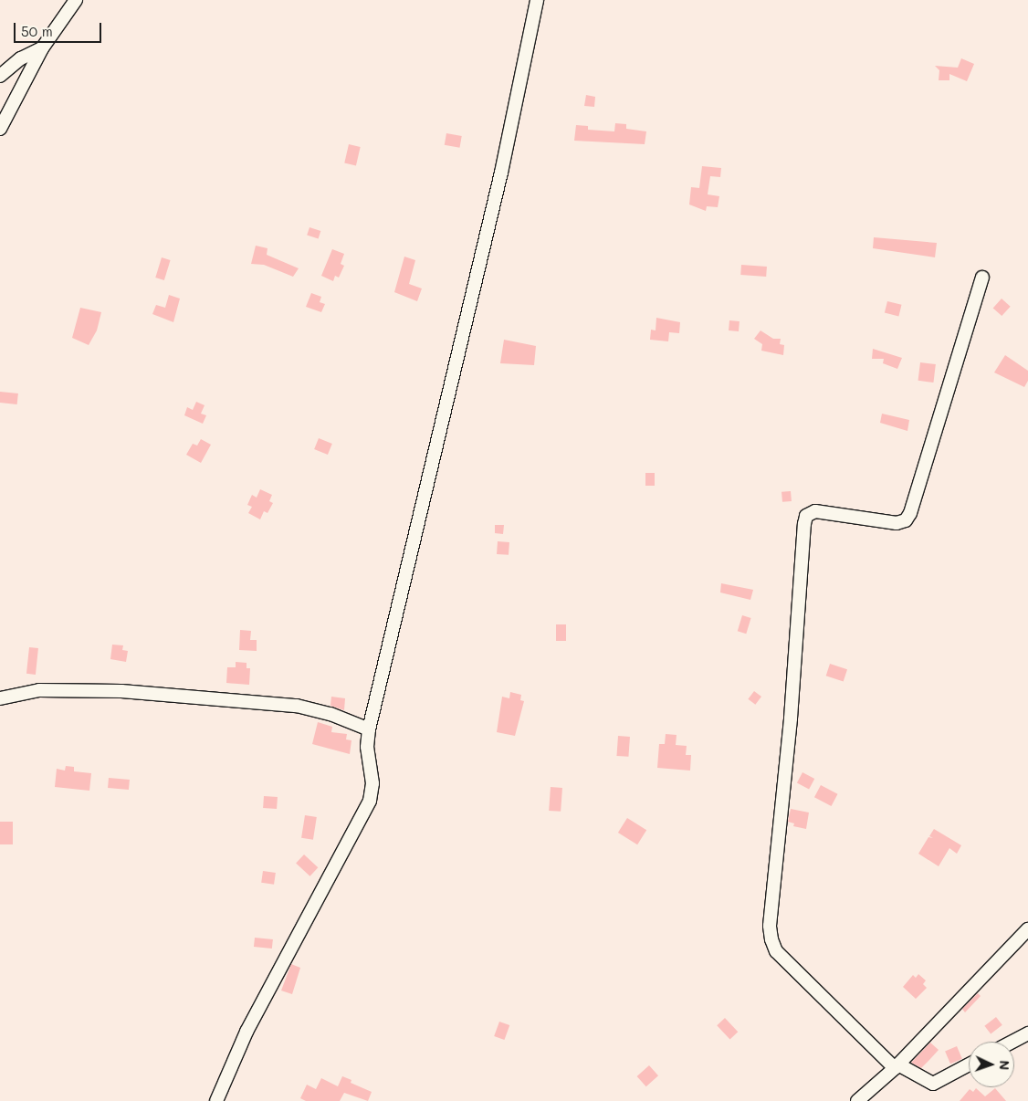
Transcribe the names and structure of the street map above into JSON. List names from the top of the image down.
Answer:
{
  "scale_bar": "50 m",
  "north": "right"
}
